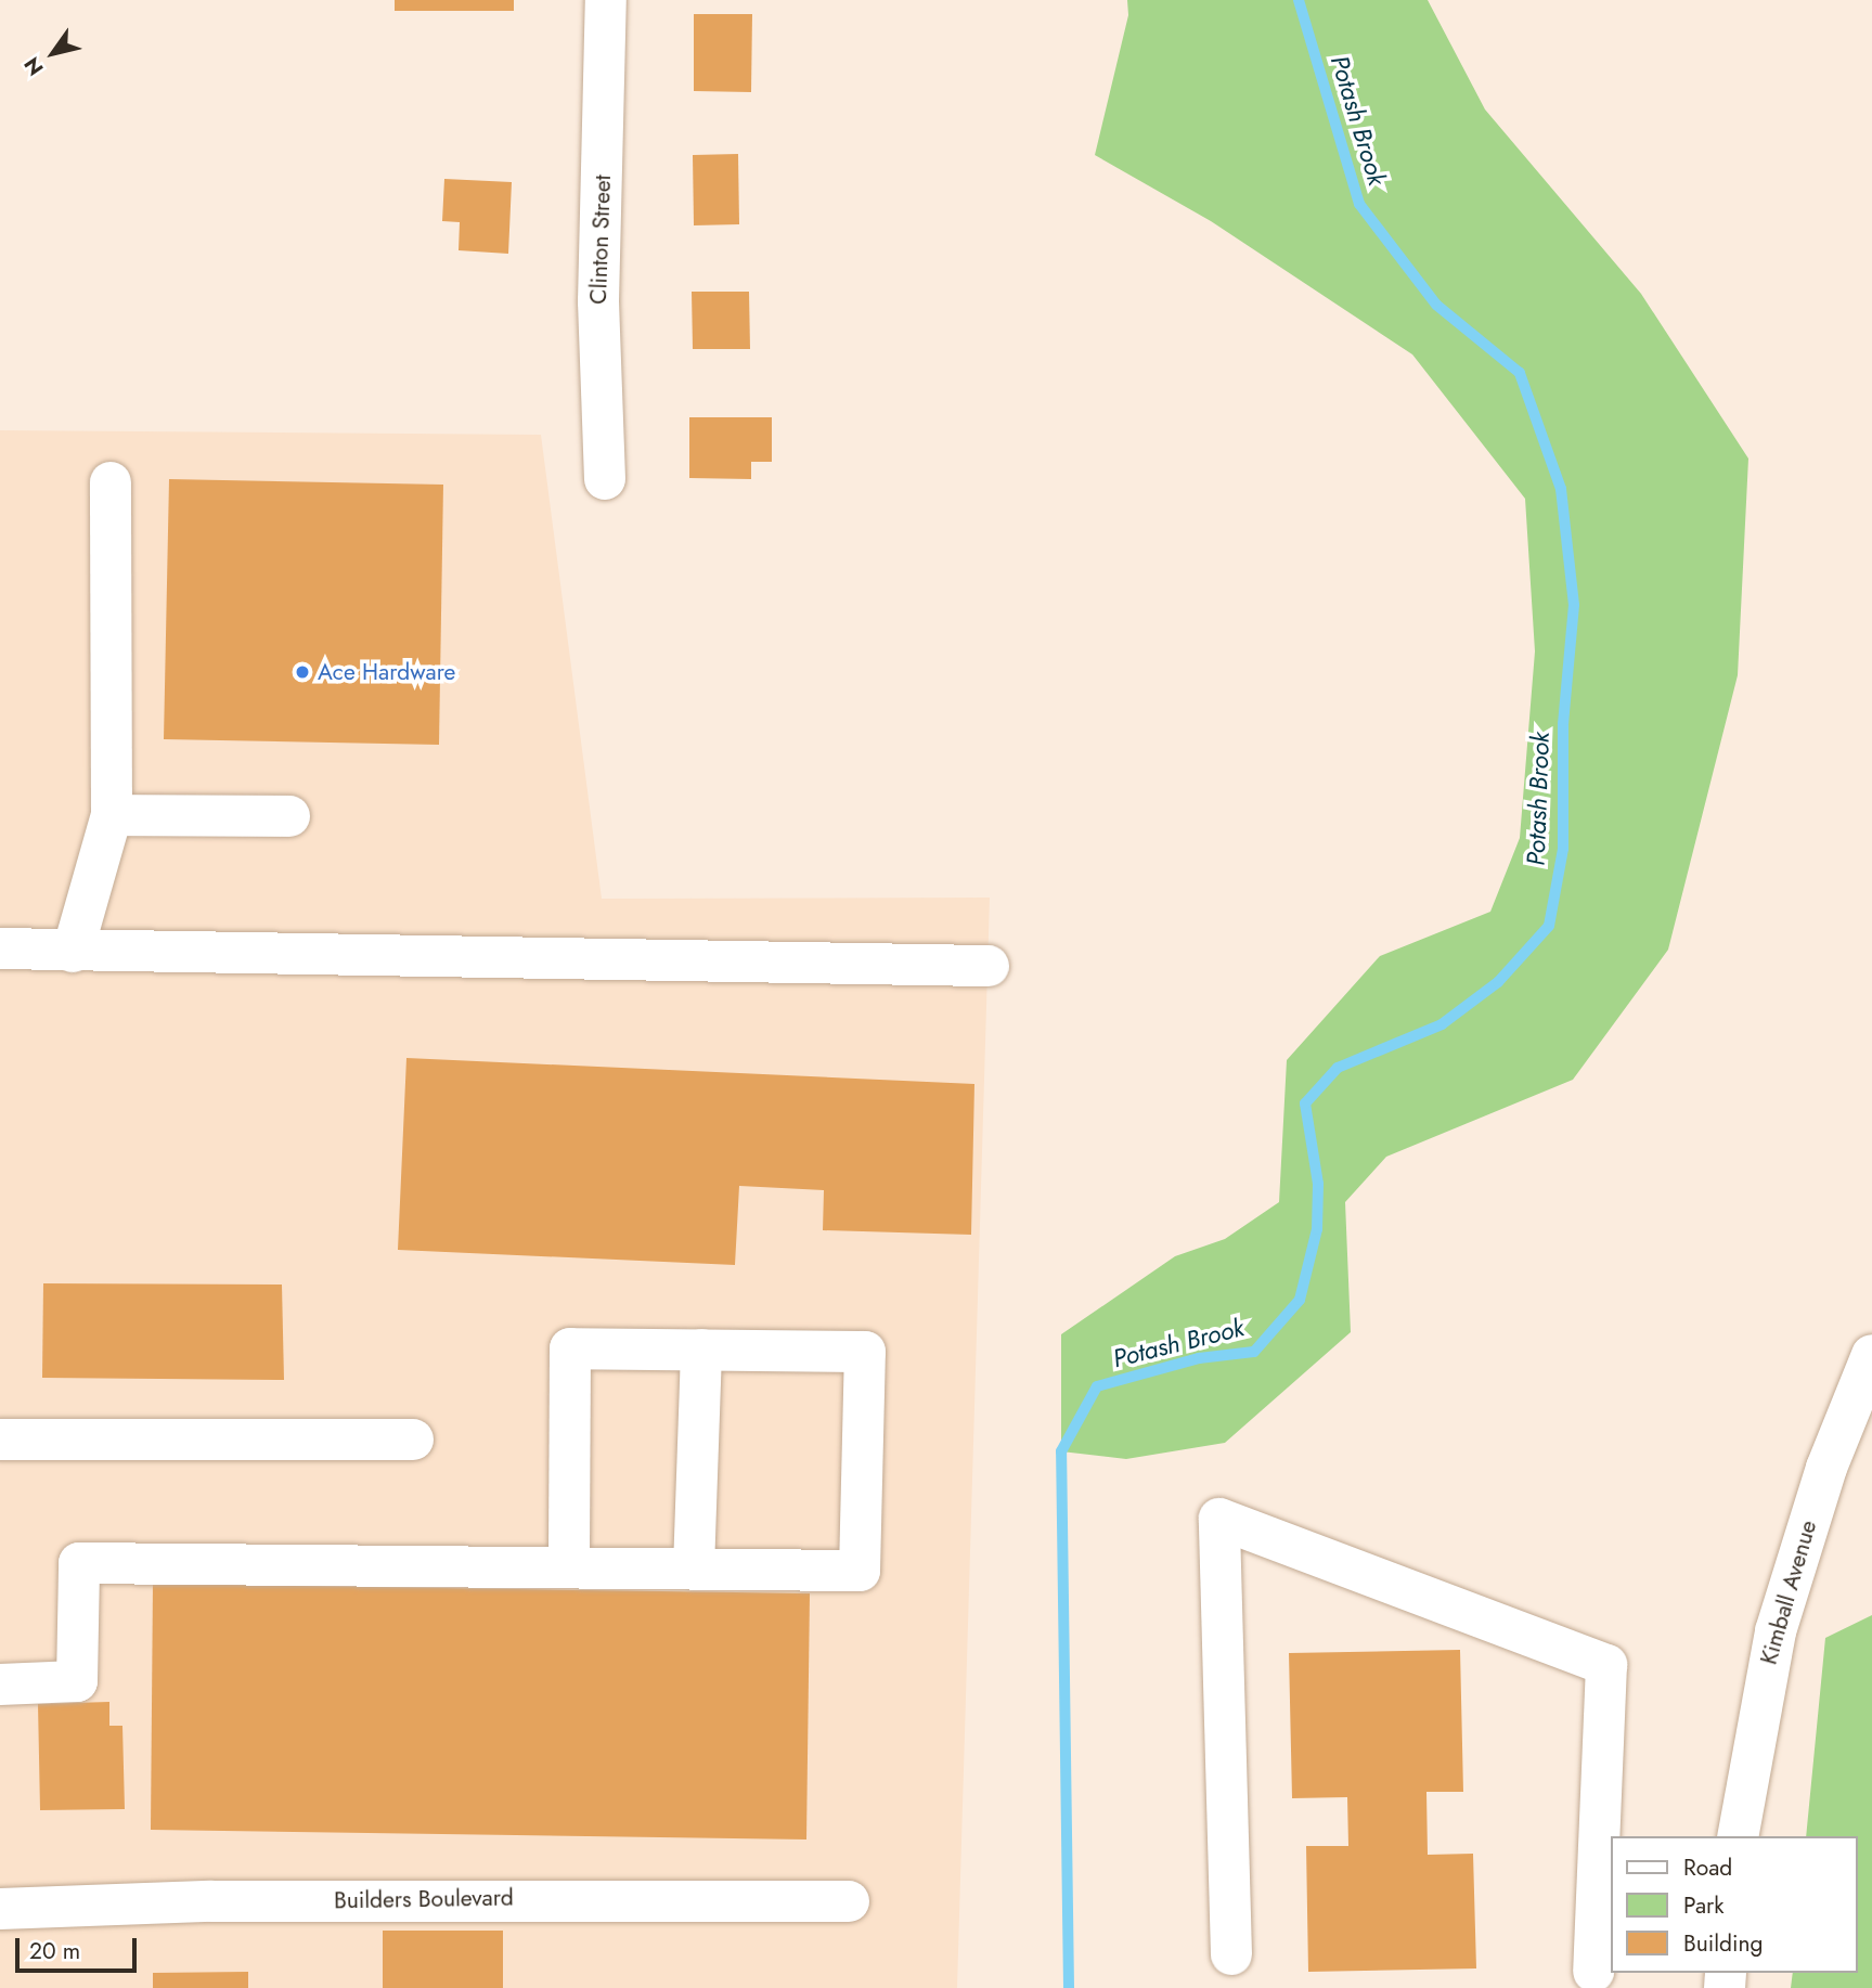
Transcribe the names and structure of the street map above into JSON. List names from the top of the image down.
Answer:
{
  "streets": {
    "street": ["Clinton Street", "Kimball Avenue", "Builders Boulevard"]
  },
  "water": ["Potash Brook"],
  "places": ["Ace Hardware"],
  "legend": ["Road", "Park", "Building"],
  "scale_bar": "20 m",
  "north": "bottom left"
}
